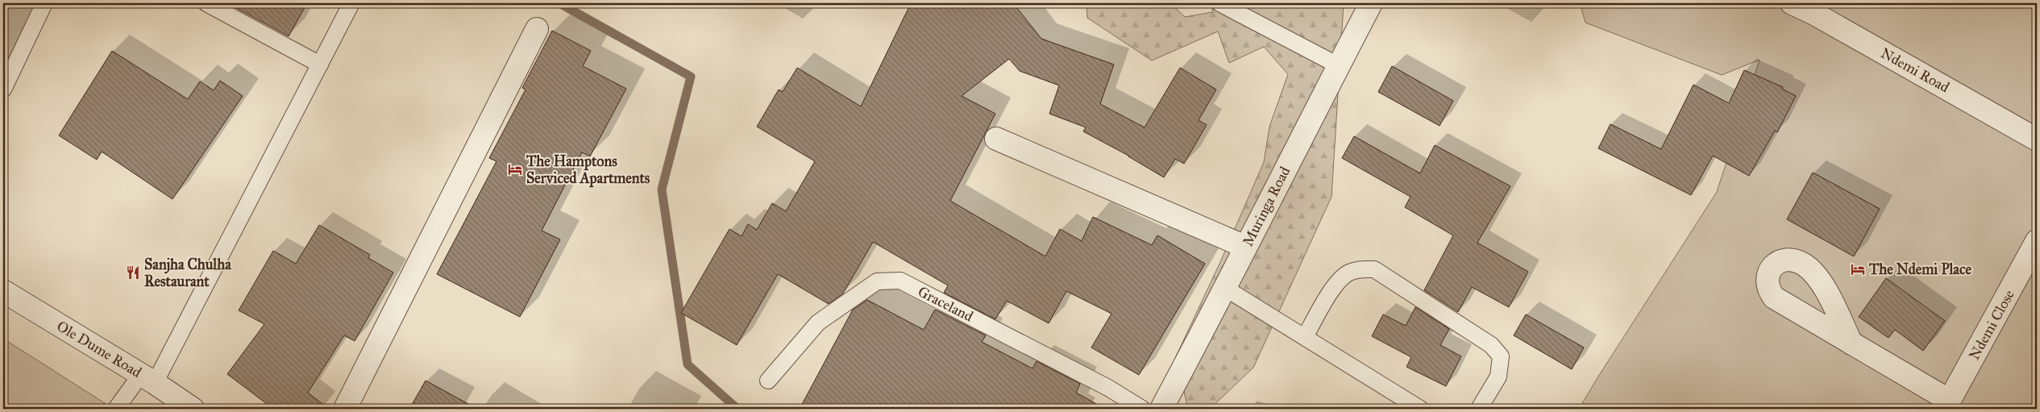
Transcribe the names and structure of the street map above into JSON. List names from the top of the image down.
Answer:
{
  "streets": {
    "street": [
      "Ndemi Road",
      "Muringa Road",
      "Ndemi Close",
      "Ole Dume Road"
    ],
    "lane": ["Graceland"]
  },
  "places": {
    "hotel": ["The Hamptons Serviced Apartments", "The Ndemi Place"],
    "restaurant": ["Sanjha Chulha Restaurant"]
  }
}
